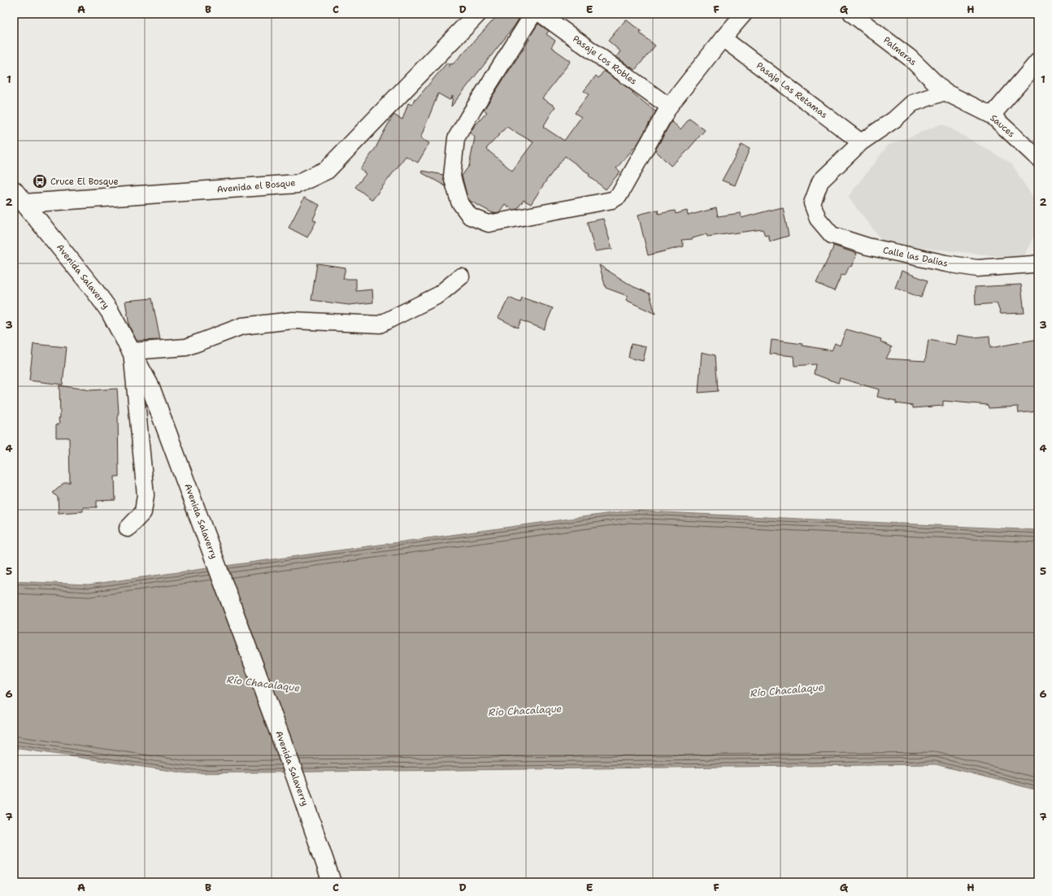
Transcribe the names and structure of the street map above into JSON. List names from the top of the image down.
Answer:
{
  "streets": {
    "main road": ["Avenida el Bosque", "Avenida Salaverry"],
    "street": [
      "Palmeras",
      "Pasaje Los Robles",
      "Pasaje Las Retamas",
      "Sauces",
      "Calle las Dalias"
    ]
  },
  "crossings": [
    ["Palmeras", "Sauces"],
    ["Pasaje Las Retamas", "Calle las Dalias"],
    ["Avenida el Bosque", "Avenida Salaverry"]
  ],
  "water": ["Río Chacalaque"],
  "places": {
    "bus stop": ["Cruce El Bosque"]
  },
  "grid": {
    "columns": [
      "A",
      "B",
      "C",
      "D",
      "E",
      "F",
      "G",
      "H"
    ],
    "rows": [
      "1",
      "2",
      "3",
      "4",
      "5",
      "6",
      "7"
    ]
  }
}
